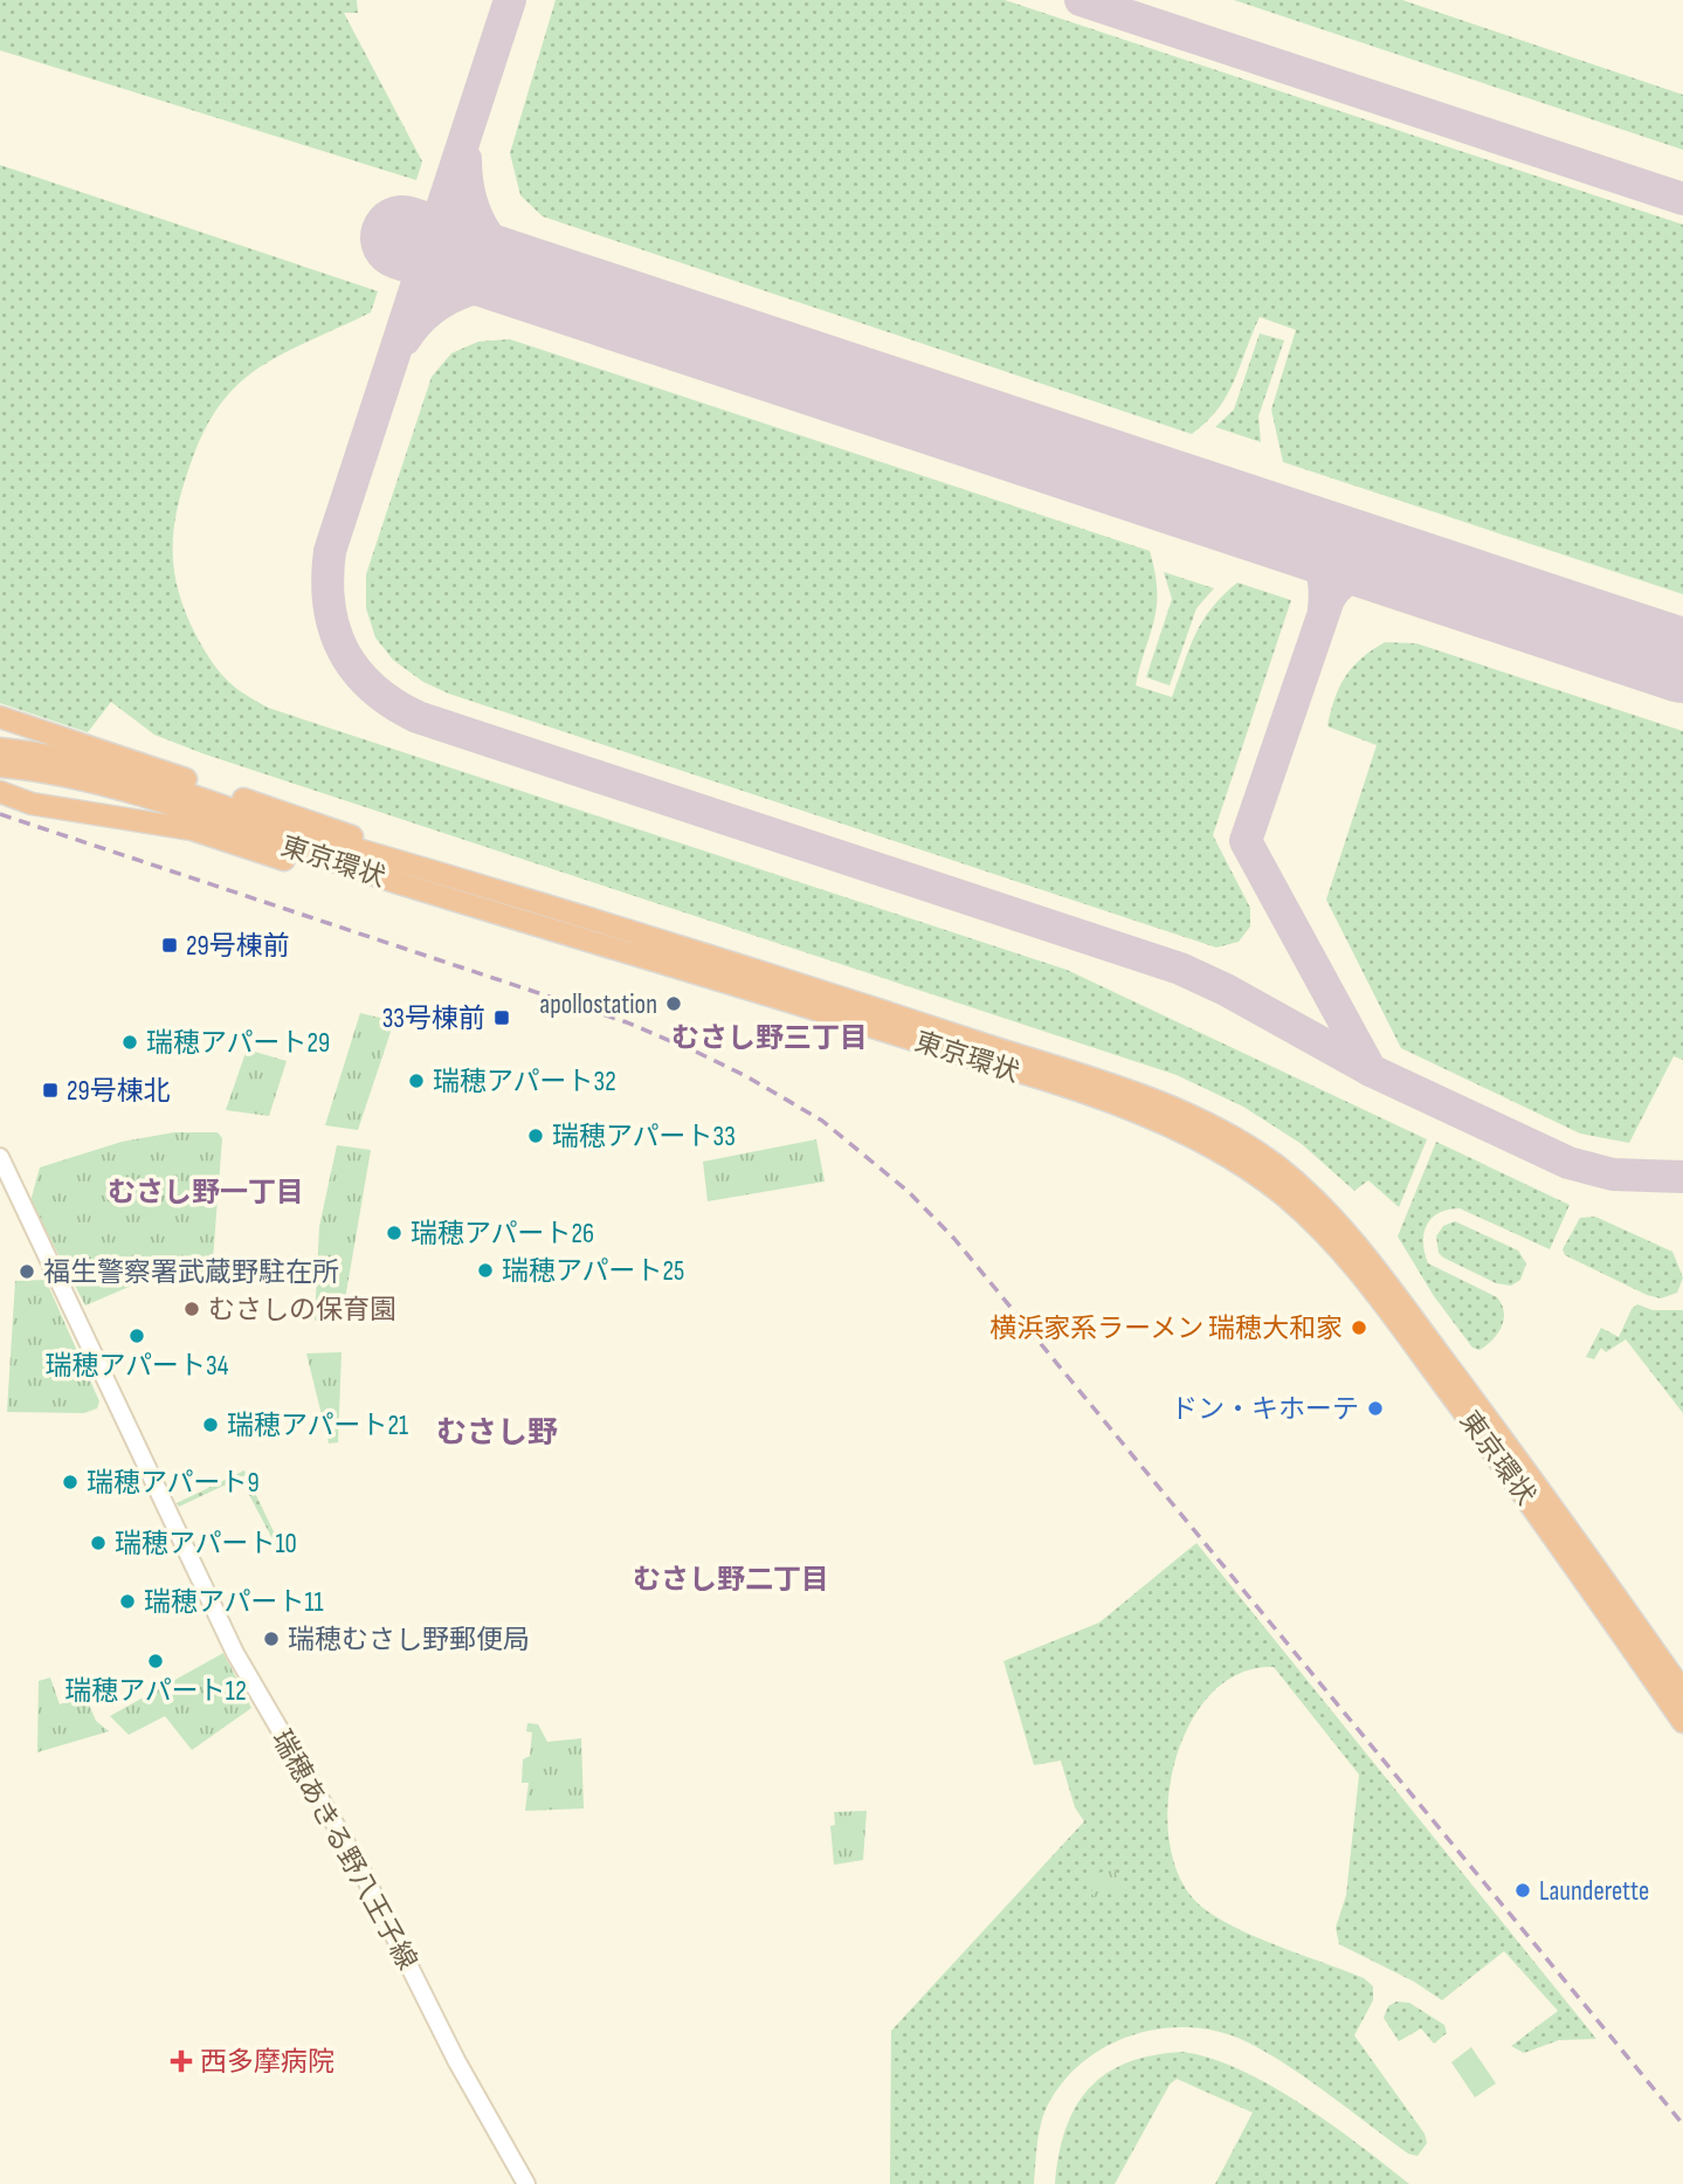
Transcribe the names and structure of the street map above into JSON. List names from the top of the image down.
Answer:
{
  "streets": {
    "highway": ["東京環状"],
    "main road": ["瑞穂あきる野八王子線"]
  },
  "districts": [
    "むさし野三丁目",
    "むさし野一丁目",
    "むさし野",
    "むさし野二丁目"
  ],
  "places": {
    "transit": ["29号棟前", "33号棟前", "29号棟北"],
    "other": [
      "apollostation",
      "瑞穂アパート29",
      "瑞穂アパート32",
      "瑞穂アパート33",
      "瑞穂アパート26",
      "瑞穂アパート25",
      "福生警察署武蔵野駐在所",
      "むさしの保育園",
      "横浜家系ラーメン 瑞穂大和家",
      "瑞穂アパート34",
      "ドン・キホーテ",
      "瑞穂アパート21",
      "瑞穂アパート9",
      "瑞穂アパート10",
      "瑞穂アパート11",
      "瑞穂むさし野郵便局",
      "瑞穂アパート12",
      "Launderette"
    ],
    "health": ["西多摩病院"]
  }
}
